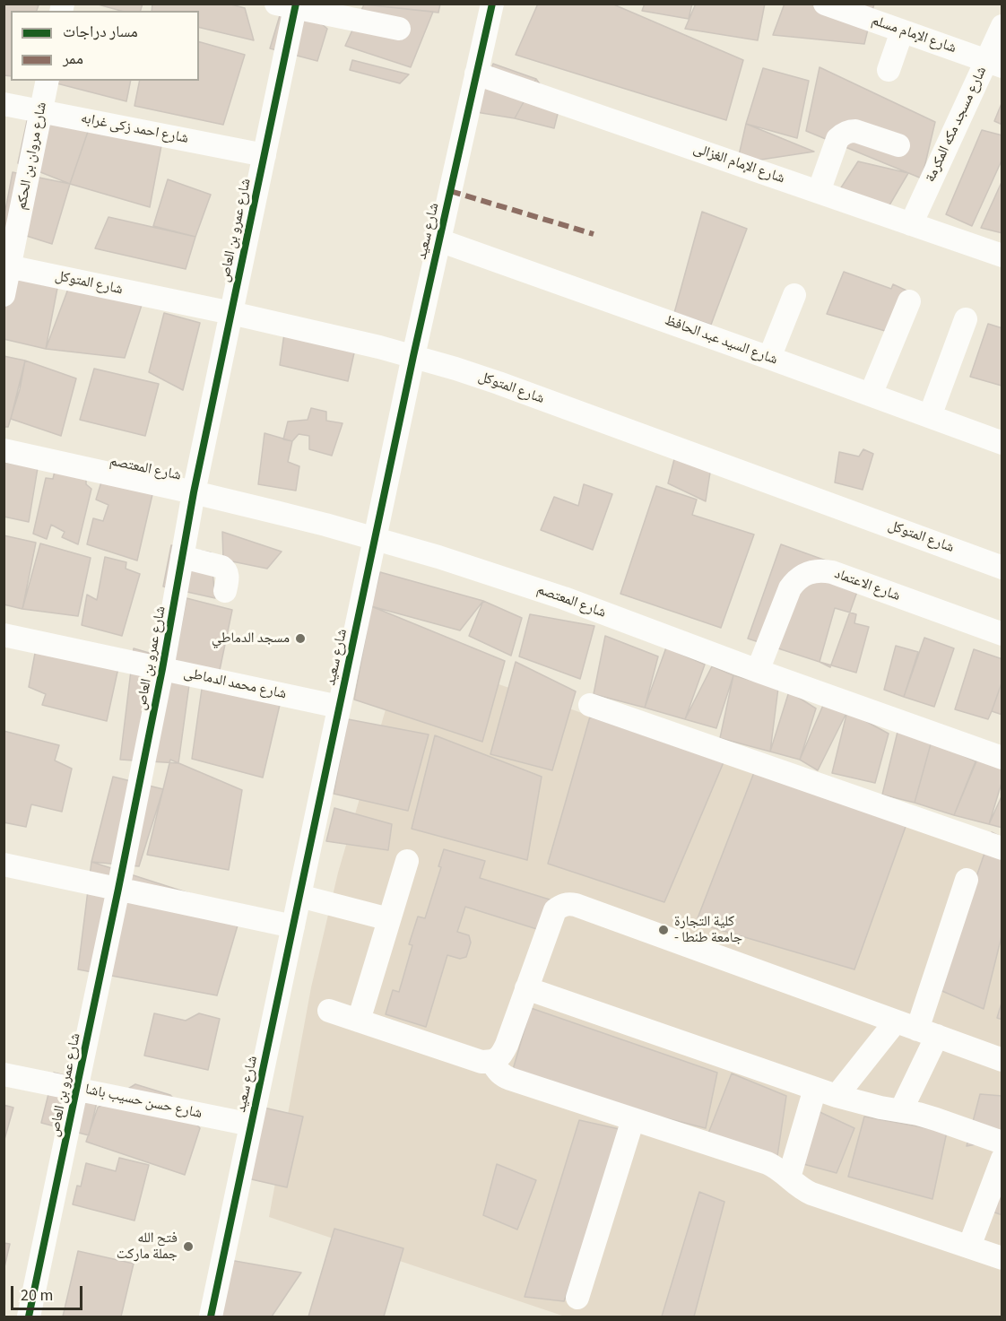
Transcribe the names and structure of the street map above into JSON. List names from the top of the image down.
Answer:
{
  "streets": {
    "street": [
      "شارع الإمام مسلم",
      "شارع مسجد مكه المكرمة",
      "شارع احمد زكى غرابه",
      "شارع مروان بن الحكم",
      "شارع الإمام الغزالى",
      "شارع عمرو بن العاص",
      "شارع سعيد",
      "شارع المتوكل",
      "شارع السيد عبد الحافظ",
      "شارع المعتصم",
      "شارع الاعتماد",
      "شارع محمد الدماطى",
      "شارع حسن حسيب باشا"
    ]
  },
  "crossings": [
    ["شارع الإمام مسلم", "شارع مسجد مكه المكرمة"],
    ["شارع مسجد مكه المكرمة", "شارع الإمام الغزالى"],
    ["شارع احمد زكى غرابه", "شارع مروان بن الحكم"],
    ["شارع احمد زكى غرابه", "شارع عمرو بن العاص"],
    ["شارع مروان بن الحكم", "شارع المتوكل"],
    ["شارع الإمام الغزالى", "شارع سعيد"],
    ["شارع عمرو بن العاص", "شارع المتوكل"],
    ["شارع عمرو بن العاص", "شارع المعتصم"],
    ["شارع عمرو بن العاص", "شارع محمد الدماطى"],
    ["شارع عمرو بن العاص", "شارع حسن حسيب باشا"],
    ["شارع سعيد", "شارع المتوكل"],
    ["شارع سعيد", "شارع السيد عبد الحافظ"],
    ["شارع سعيد", "شارع المعتصم"],
    ["شارع سعيد", "شارع محمد الدماطى"],
    ["شارع سعيد", "شارع حسن حسيب باشا"],
    ["شارع المعتصم", "شارع الاعتماد"]
  ],
  "places": ["مسجد الدماطي", "كلية التجارة - جامعة طنطا", "فتح الله جملة ماركت"],
  "legend": ["مسار دراجات", "ممر"],
  "scale_bar": "20 m"
}
